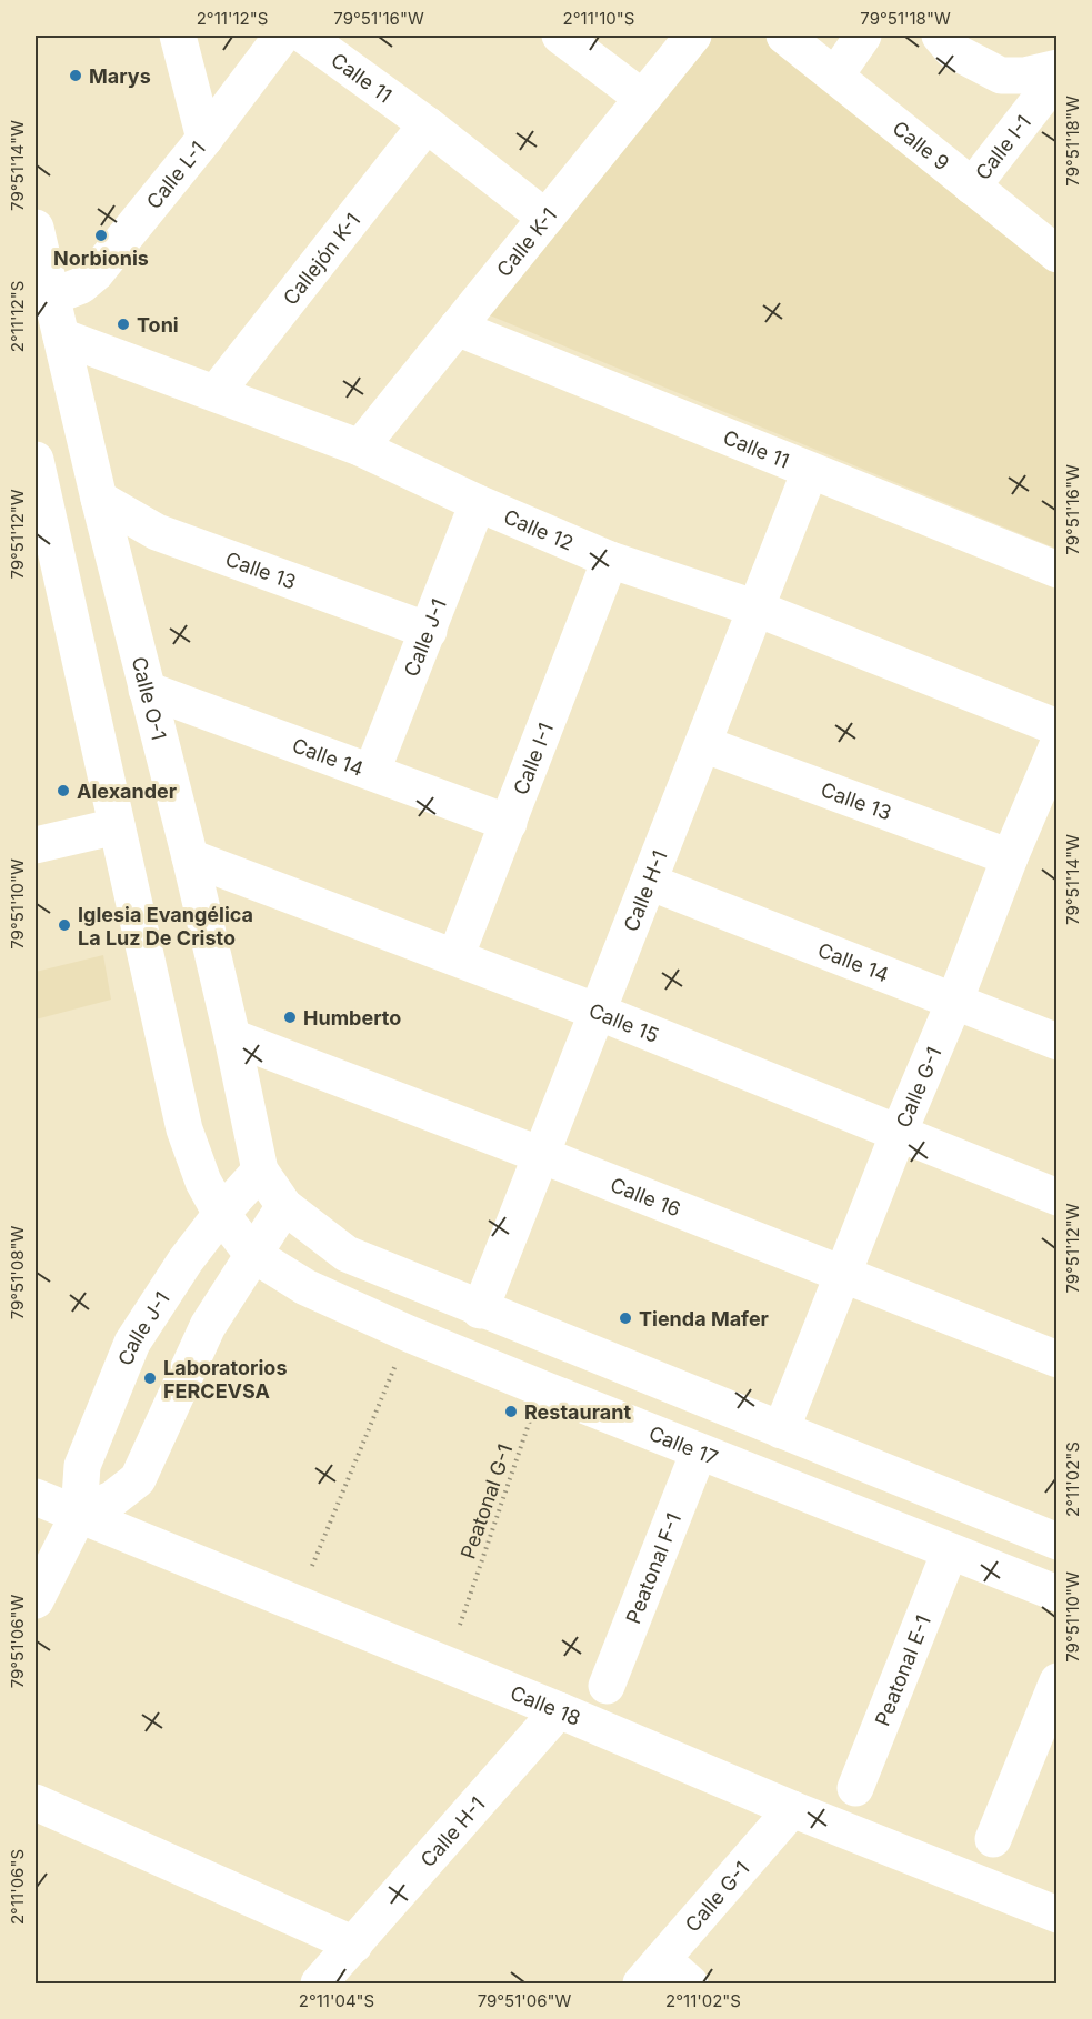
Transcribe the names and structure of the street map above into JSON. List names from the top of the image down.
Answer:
{
  "streets": {
    "street": [
      "Calle 11",
      "Calle 9",
      "Calle I-1",
      "Calle L-1",
      "Calle K-1",
      "Callejón K-1",
      "Calle 12",
      "Calle 13",
      "Calle J-1",
      "Calle O-1",
      "Calle 14",
      "Calle H-1",
      "Calle 15",
      "Calle G-1",
      "Calle 16",
      "Calle 17",
      "Peatonal F-1",
      "Peatonal E-1",
      "Calle 18"
    ],
    "path": ["Peatonal G-1"]
  },
  "crossings": [
    ["Calle 11", "Calle K-1"],
    ["Calle 11", "Callejón K-1"],
    ["Calle 11", "Calle H-1"],
    ["Calle 9", "Calle I-1"],
    ["Calle I-1", "Calle 12"],
    ["Calle I-1", "Calle 14"],
    ["Calle I-1", "Calle 15"],
    ["Calle L-1", "Calle O-1"],
    ["Calle K-1", "Calle 12"],
    ["Callejón K-1", "Calle 12"],
    ["Calle 12", "Calle J-1"],
    ["Calle 12", "Calle O-1"],
    ["Calle 12", "Calle H-1"],
    ["Calle 13", "Calle J-1"],
    ["Calle 13", "Calle O-1"],
    ["Calle 13", "Calle H-1"],
    ["Calle 13", "Calle G-1"],
    ["Calle J-1", "Calle O-1"],
    ["Calle J-1", "Calle 14"],
    ["Calle J-1", "Calle 17"],
    ["Calle J-1", "Calle 18"],
    ["Calle O-1", "Calle 14"],
    ["Calle O-1", "Calle 15"],
    ["Calle O-1", "Calle 16"],
    ["Calle 14", "Calle H-1"],
    ["Calle 14", "Calle G-1"],
    ["Calle H-1", "Calle 15"],
    ["Calle H-1", "Calle 16"],
    ["Calle H-1", "Calle 18"],
    ["Calle 15", "Calle G-1"],
    ["Calle G-1", "Calle 16"],
    ["Calle G-1", "Calle 18"],
    ["Calle 17", "Peatonal G-1"],
    ["Calle 17", "Peatonal F-1"],
    ["Calle 17", "Peatonal E-1"]
  ],
  "places": [
    "Marys",
    "Norbionis",
    "Toni",
    "Alexander",
    "Iglesia Evangélica La Luz De Cristo",
    "Humberto",
    "Tienda Mafer",
    "Laboratorios FERCEVSA",
    "Restaurant"
  ],
  "coordinates": [
    "2°11'12\"S",
    "79°51'16\"W",
    "2°11'10\"S",
    "79°51'18\"W",
    "79°51'14\"W",
    "79°51'12\"W",
    "79°51'10\"W",
    "79°51'08\"W",
    "2°11'02\"S",
    "79°51'06\"W",
    "2°11'06\"S",
    "2°11'04\"S"
  ]
}
